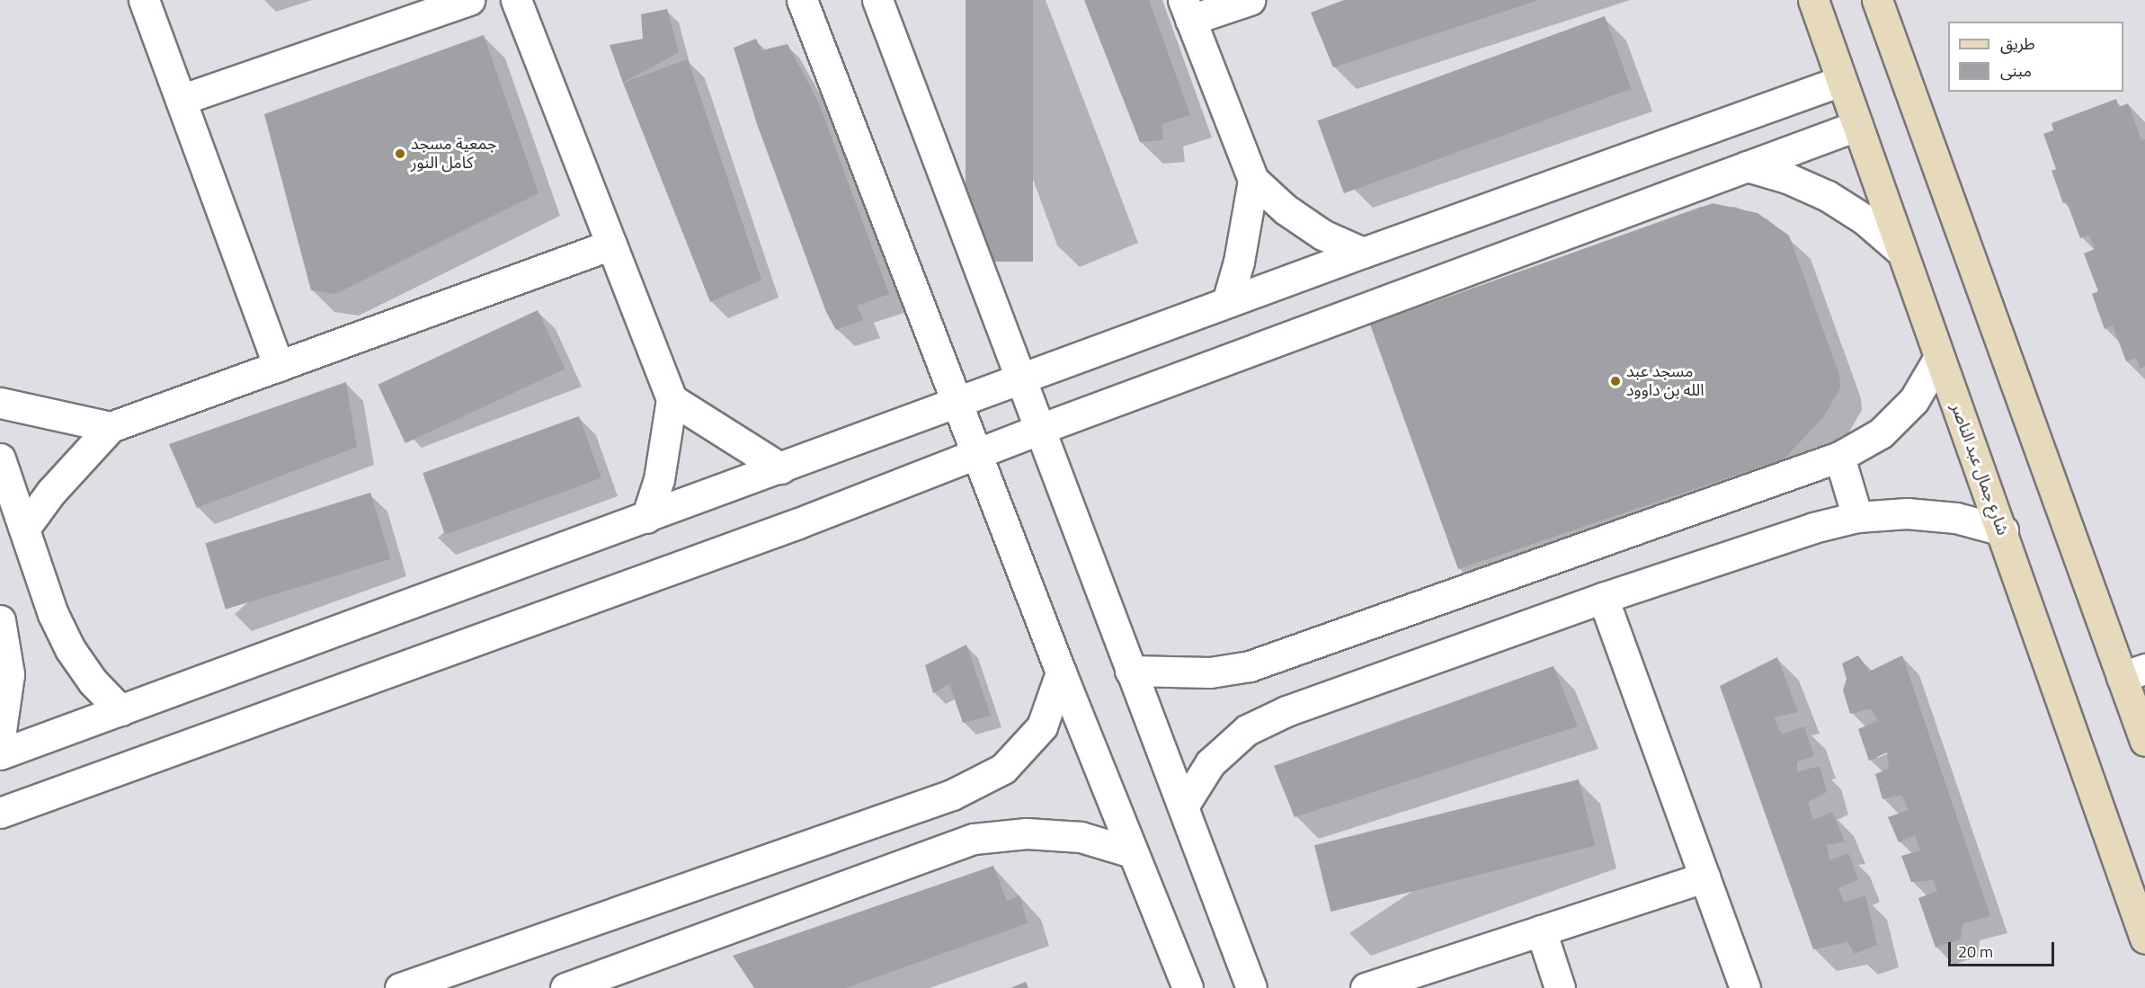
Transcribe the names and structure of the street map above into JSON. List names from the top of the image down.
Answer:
{
  "streets": {
    "main road": ["شارع جمال عبد الناصر"]
  },
  "places": ["جمعية مسجد كامل النور", "مسجد عبد الله بن داوود"],
  "legend": ["طريق", "مبنى"],
  "scale_bar": "20 m"
}
